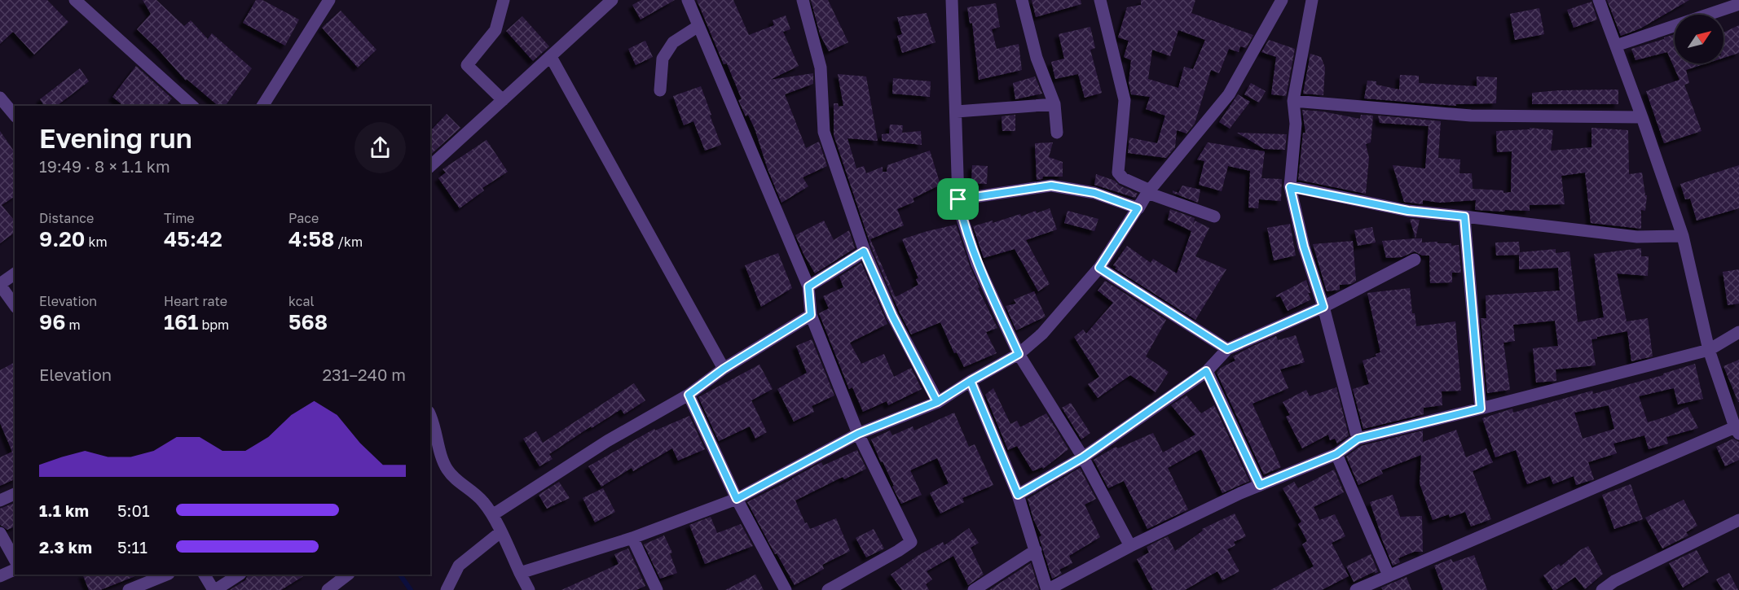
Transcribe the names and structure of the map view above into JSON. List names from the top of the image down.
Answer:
{
  "north": "top right",
  "page": {
    "heading": ["Evening run", "19:49 · 8 × 1.1 km"],
    "stats": [
      ["Distance", "9.20 km"],
      ["Time", "45:42"],
      ["Pace", "4:58 /km"],
      ["Elevation", "96 m"],
      ["Heart rate", "161 bpm"],
      ["kcal", "568"]
    ],
    "chart": ["Elevation", "231–240 m"],
    "list": [
      {
        "name": "1.1 km",
        "note": "5:01"
      },
      {
        "name": "2.3 km",
        "note": "5:11"
      }
    ]
  }
}
